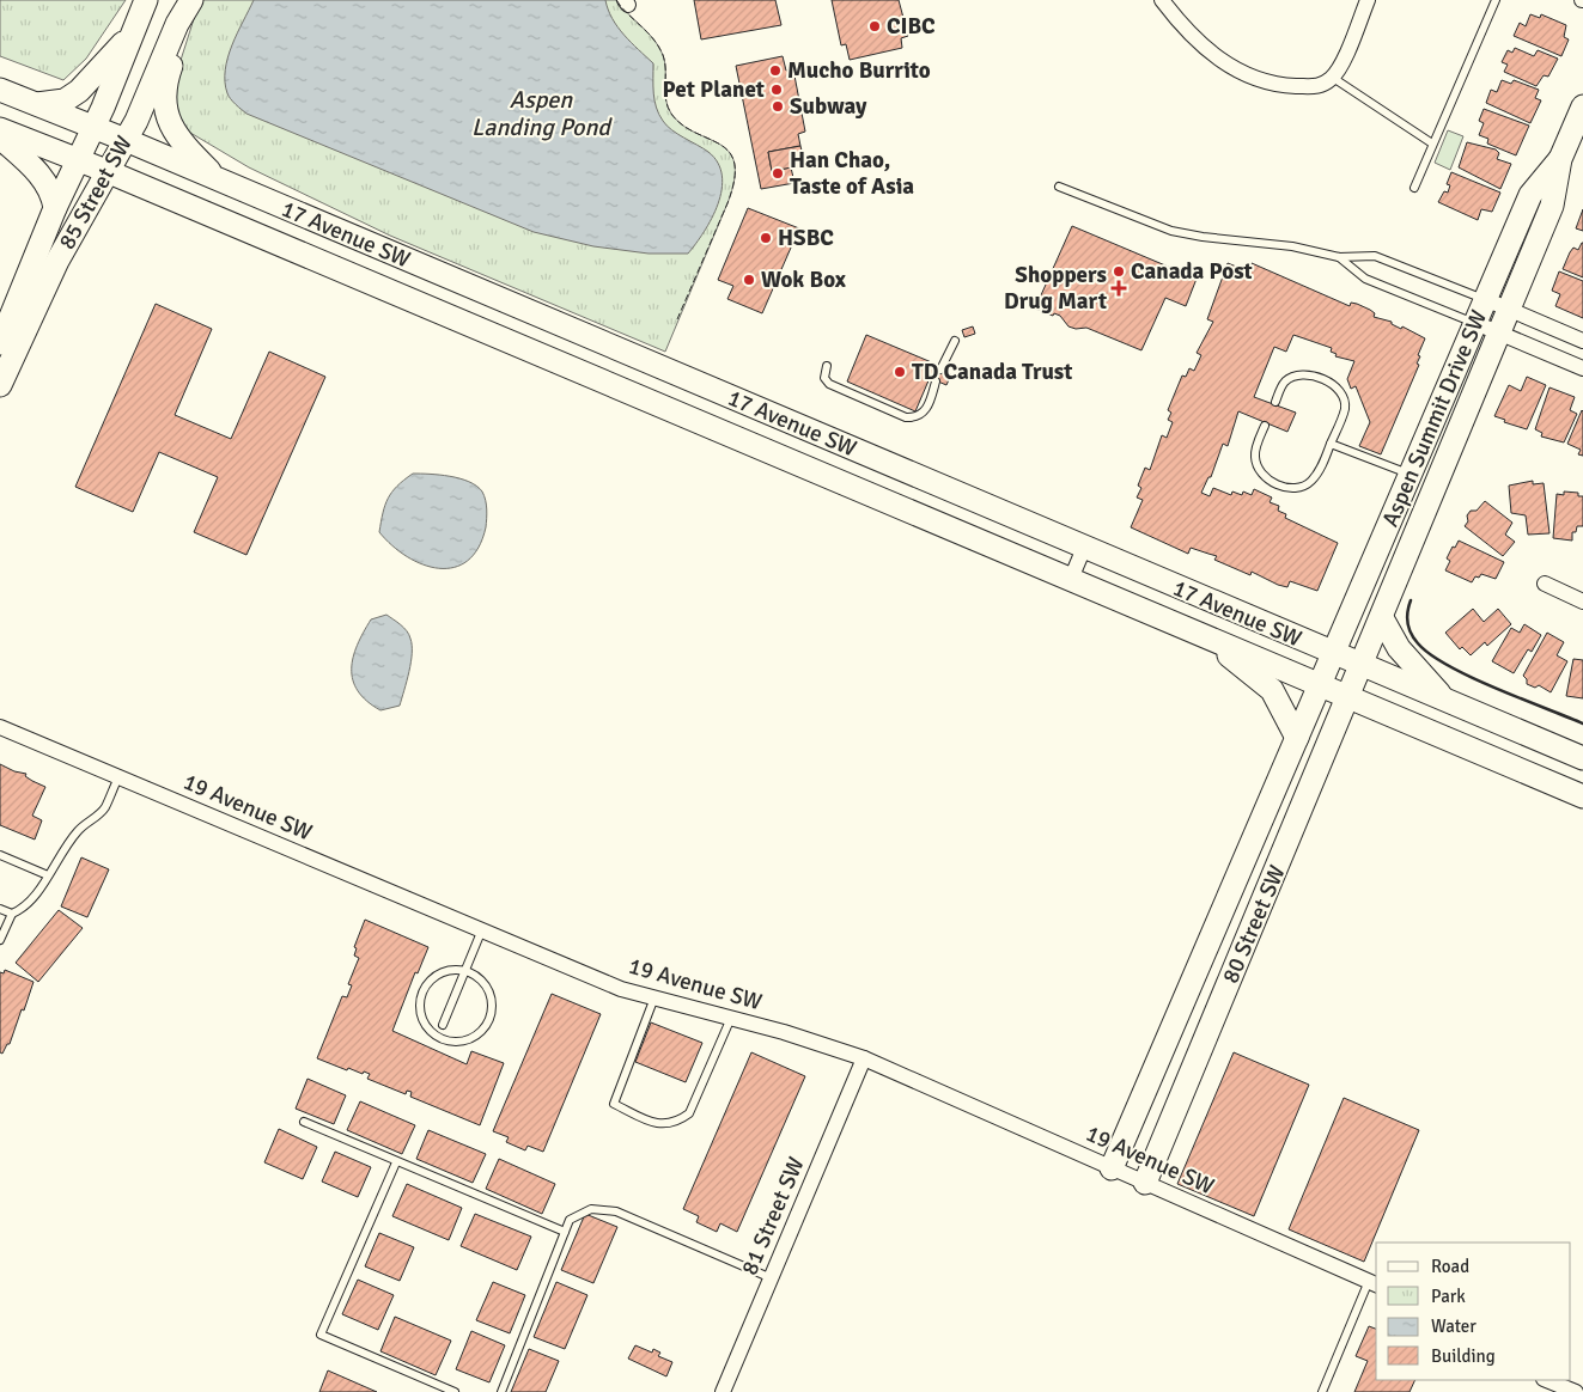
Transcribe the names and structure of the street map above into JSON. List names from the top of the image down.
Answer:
{
  "streets": {
    "main road": [
      "85 Street SW",
      "17 Avenue SW",
      "Aspen Summit Drive SW",
      "80 Street SW"
    ],
    "street": ["19 Avenue SW", "81 Street SW"]
  },
  "crossings": [
    ["85 Street SW", "17 Avenue SW"],
    ["17 Avenue SW", "Aspen Summit Drive SW"],
    ["17 Avenue SW", "80 Street SW"],
    ["Aspen Summit Drive SW", "80 Street SW"],
    ["19 Avenue SW", "80 Street SW"],
    ["19 Avenue SW", "81 Street SW"]
  ],
  "water": ["Aspen Landing Pond"],
  "places": {
    "other": [
      "CIBC",
      "Mucho Burrito",
      "Pet Planet",
      "Subway",
      "Han Chao, Taste of Asia",
      "HSBC",
      "Canada Post",
      "Wok Box",
      "TD Canada Trust"
    ],
    "health": ["Shoppers Drug Mart"]
  },
  "legend": [
    "Road",
    "Park",
    "Water",
    "Building"
  ]
}
